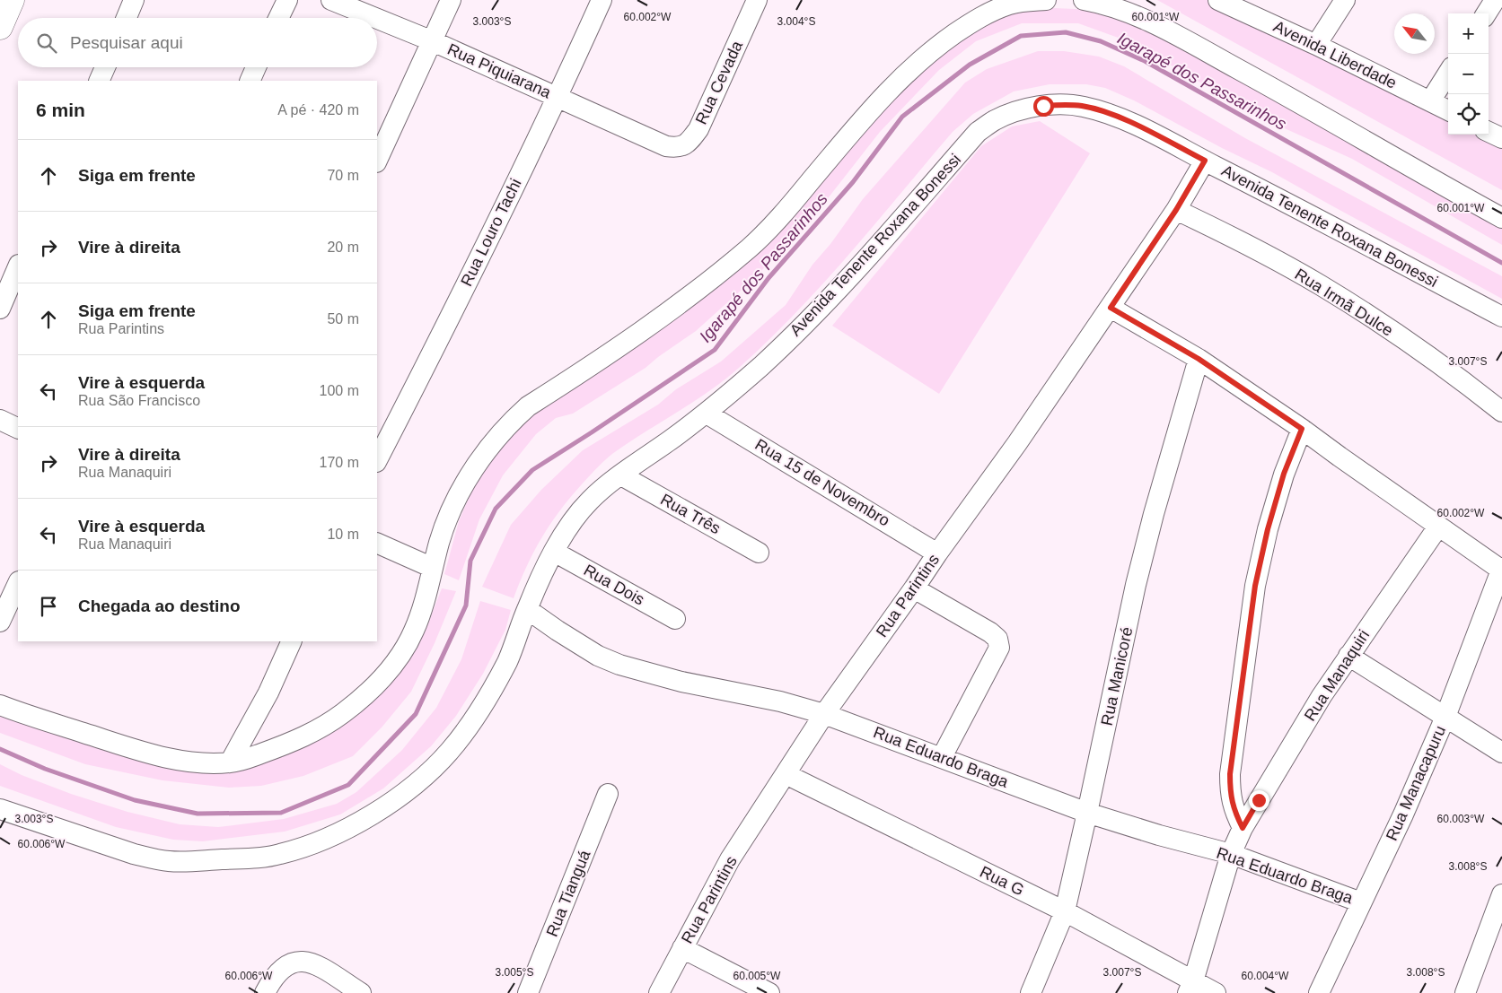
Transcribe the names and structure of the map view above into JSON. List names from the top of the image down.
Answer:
{
  "streets": {
    "street": [
      "Avenida Liberdade",
      "Rua Piquiarana",
      "Rua Cevada",
      "Avenida Tenente Roxana Bonessi",
      "Rua Louro Tachi",
      "Rua Irmã Dulce",
      "Rua 15 de Novembro",
      "Rua Três",
      "Rua Dois",
      "Rua Parintins",
      "Rua Manaquiri",
      "Rua Manicoré",
      "Rua Eduardo Braga",
      "Rua Manacapuru",
      "Rua G",
      "Rua Tianguá"
    ]
  },
  "crossings": [
    ["Rua Piquiarana", "Rua Cevada"],
    ["Rua Piquiarana", "Rua Louro Tachi"],
    ["Avenida Tenente Roxana Bonessi", "Rua 15 de Novembro"],
    ["Avenida Tenente Roxana Bonessi", "Rua Três"],
    ["Avenida Tenente Roxana Bonessi", "Rua Dois"],
    ["Avenida Tenente Roxana Bonessi", "Rua Parintins"],
    ["Avenida Tenente Roxana Bonessi", "Rua Eduardo Braga"],
    ["Rua Irmã Dulce", "Rua Parintins"],
    ["Rua 15 de Novembro", "Rua Parintins"],
    ["Rua Parintins", "Rua Eduardo Braga"],
    ["Rua Parintins", "Rua G"],
    ["Rua Manaquiri", "Rua Eduardo Braga"],
    ["Rua Manaquiri", "Rua G"],
    ["Rua Manicoré", "Rua Eduardo Braga"],
    ["Rua Manicoré", "Rua G"],
    ["Rua Eduardo Braga", "Rua Manacapuru"]
  ],
  "water": ["Igarapé dos Passarinhos"],
  "north": "top left",
  "page": {
    "map_buttons": ["+", "−"],
    "search": "Pesquisar aqui",
    "heading": ["6 min", "A pé · 420 m"],
    "list": [
      ["Siga em frente", "70 m"],
      ["Vire à direita", "20 m"],
      ["Siga em frente", "Rua Parintins", "50 m"],
      ["Vire à esquerda", "Rua São Francisco", "100 m"],
      ["Vire à direita", "Rua Manaquiri", "170 m"],
      ["Vire à esquerda", "Rua Manaquiri", "10 m"],
      "Chegada ao destino"
    ]
  },
  "coordinates": [
    "60.002°W",
    "60.001°W",
    "3.003°S",
    "3.004°S",
    "3.007°S",
    "60.003°W",
    "60.006°W",
    "3.008°S",
    "3.005°S",
    "60.005°W",
    "60.004°W"
  ]
}
